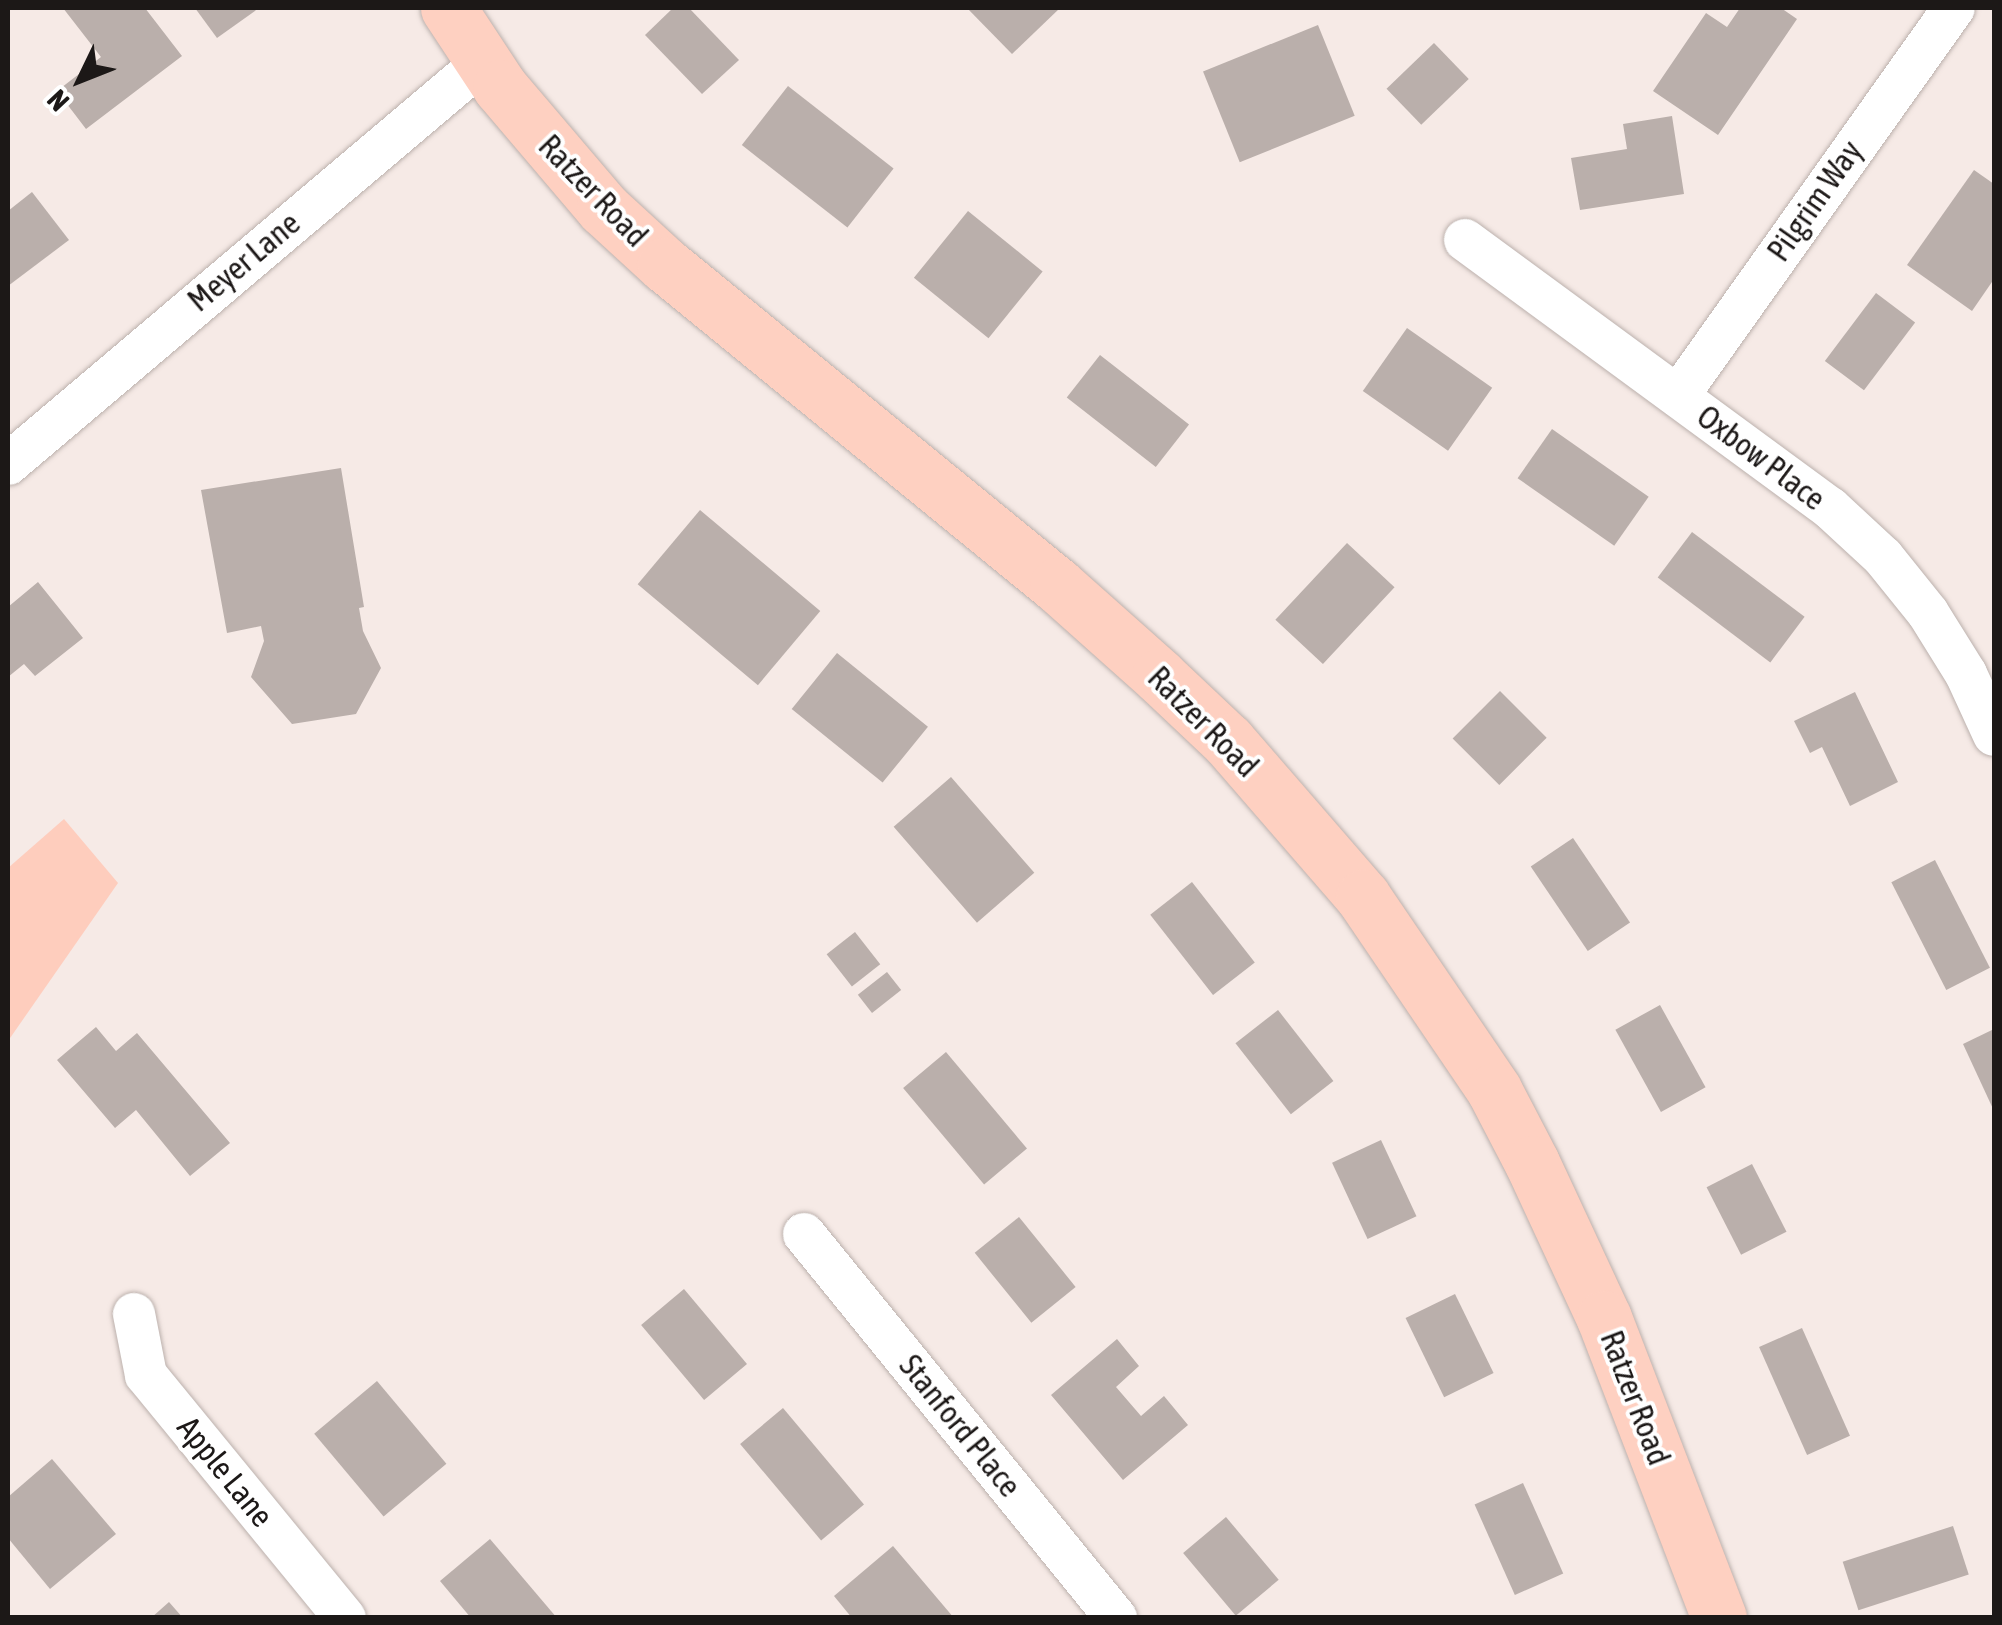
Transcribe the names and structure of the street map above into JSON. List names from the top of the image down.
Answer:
{
  "streets": {
    "main road": ["Ratzer Road"],
    "street": [
      "Pilgrim Way",
      "Meyer Lane",
      "Oxbow Place",
      "Stanford Place",
      "Apple Lane"
    ]
  },
  "crossings": [
    ["Ratzer Road", "Meyer Lane"],
    ["Pilgrim Way", "Oxbow Place"]
  ],
  "north": "bottom left"
}
